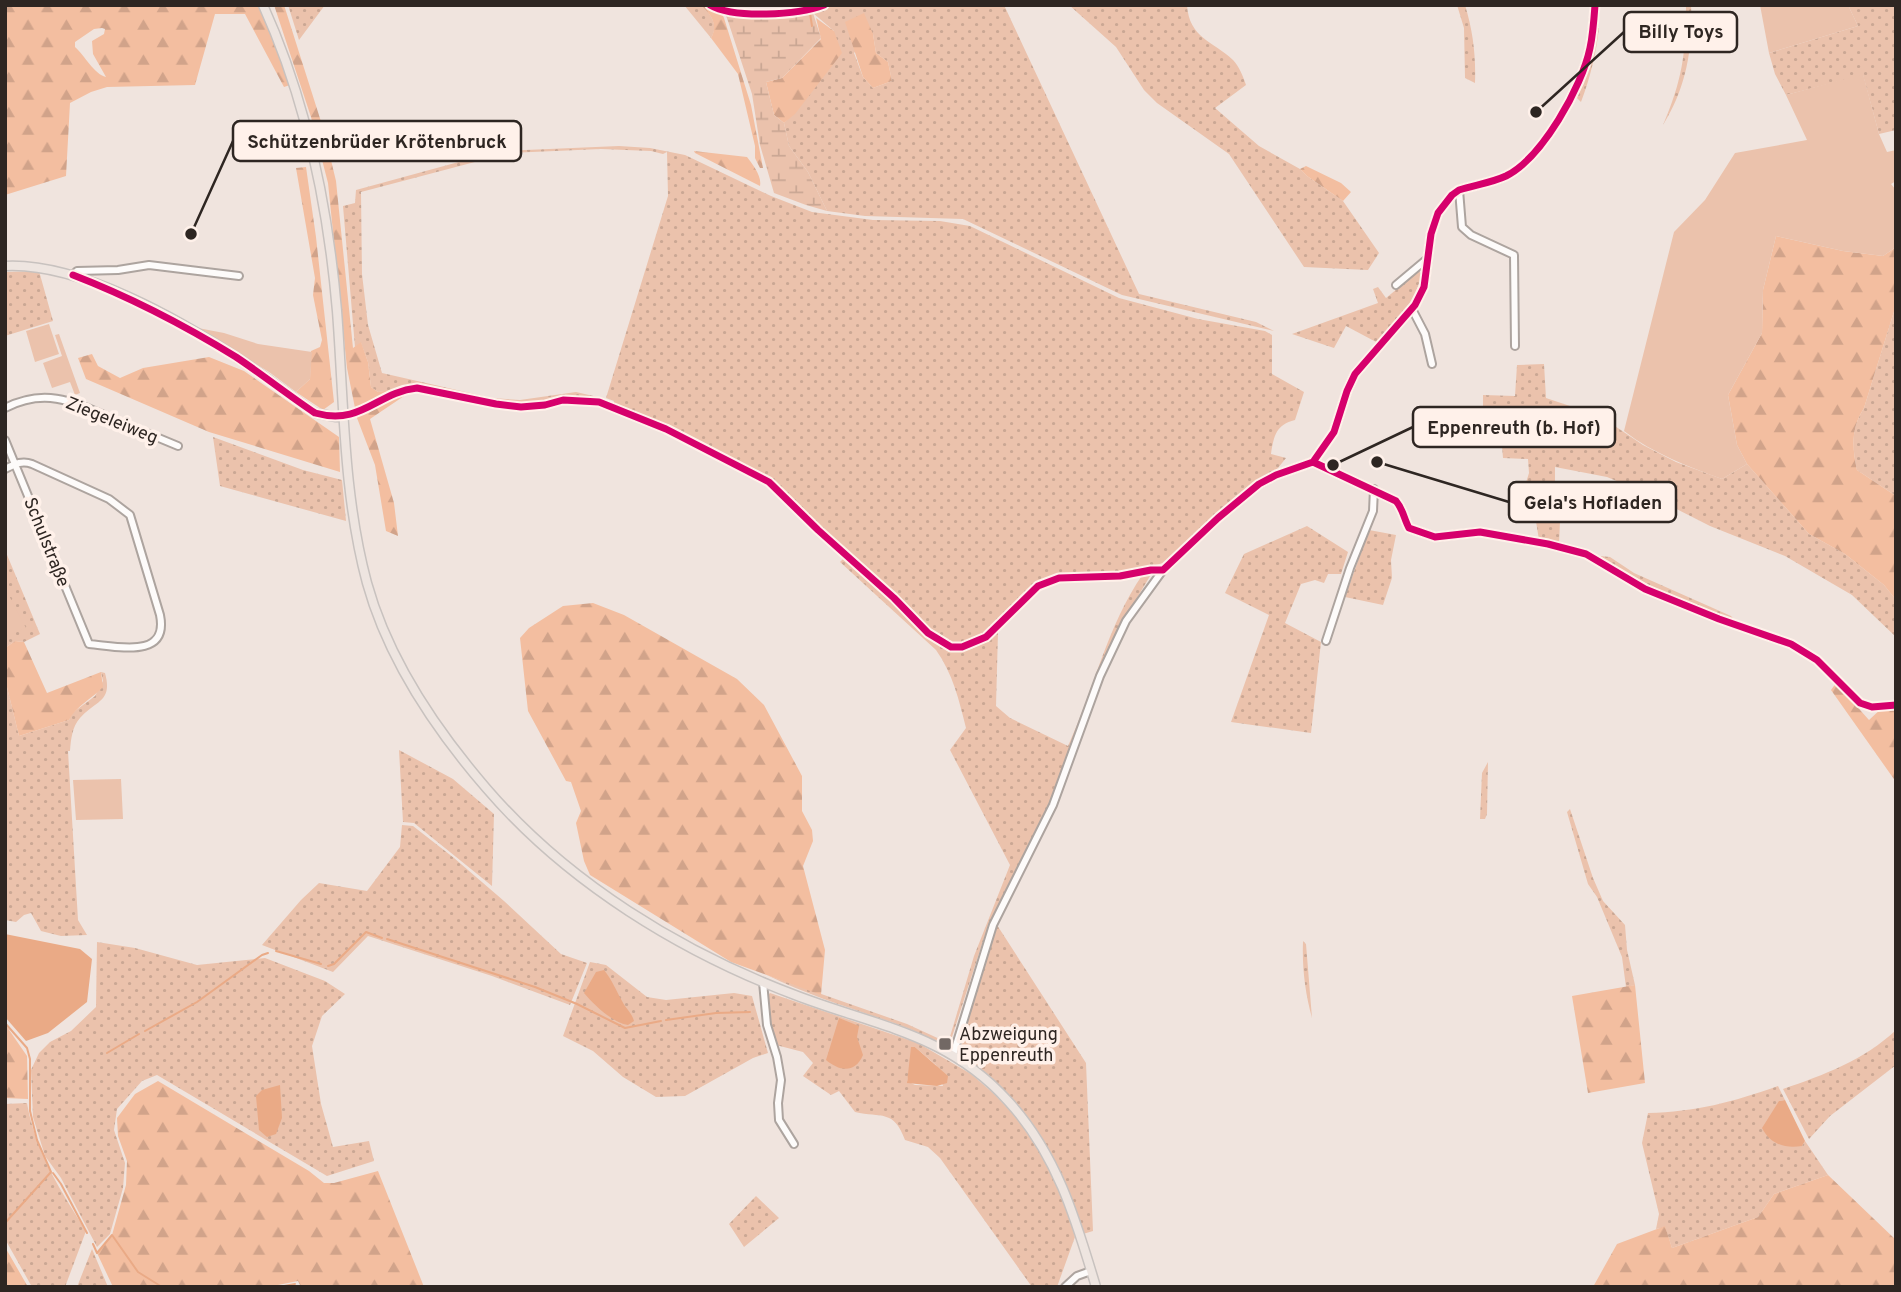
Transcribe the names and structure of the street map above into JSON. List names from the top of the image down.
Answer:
{
  "streets": {
    "street": ["Ziegeleiweg", "Schulstraße"]
  },
  "places": {
    "other": [
      "Billy Toys",
      "Schützenbrüder Krötenbruck",
      "Gela's Hofladen",
      "Eppenreuth (b. Hof)"
    ],
    "transit": ["Abzweigung Eppenreuth"]
  }
}
